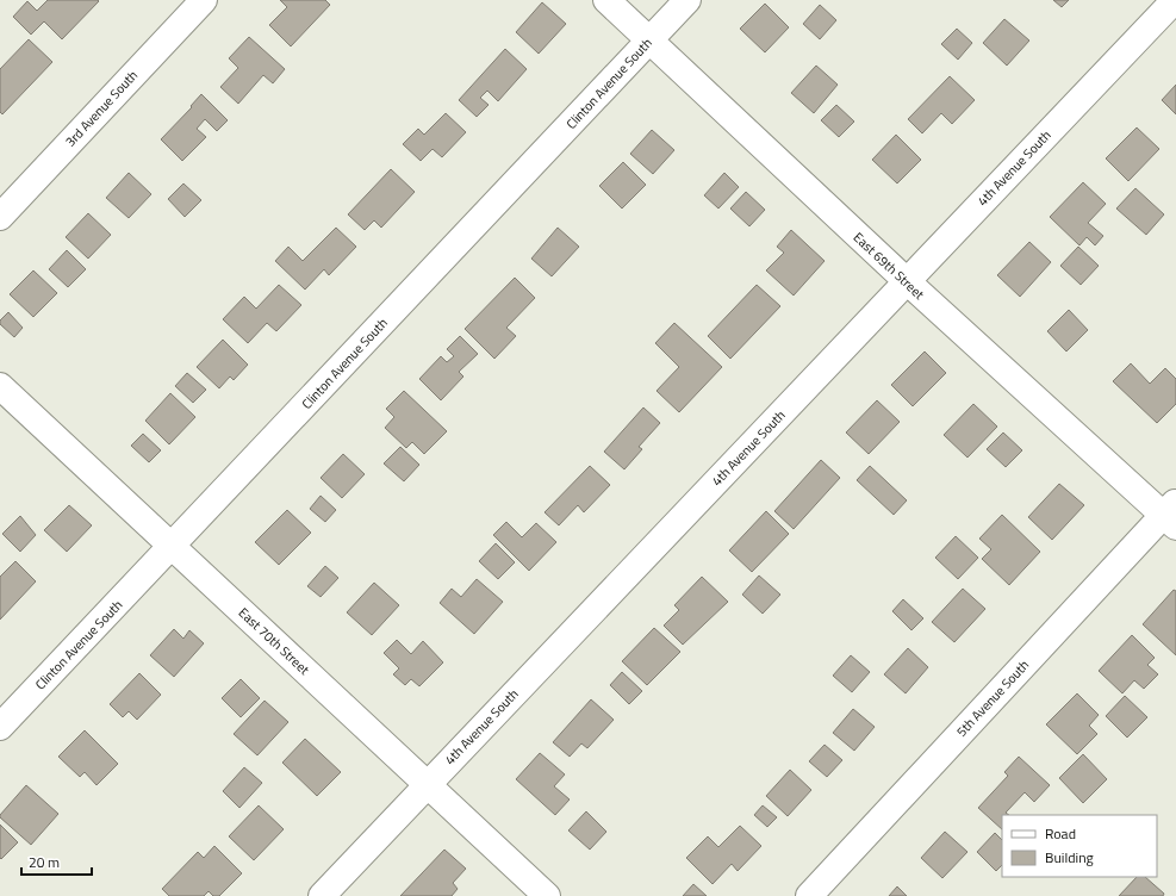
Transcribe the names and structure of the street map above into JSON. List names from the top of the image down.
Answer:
{
  "streets": {
    "street": [
      "Clinton Avenue South",
      "3rd Avenue South",
      "4th Avenue South",
      "East 69th Street",
      "East 70th Street",
      "5th Avenue South"
    ]
  },
  "crossings": [
    ["Clinton Avenue South", "East 69th Street"],
    ["Clinton Avenue South", "East 70th Street"],
    ["4th Avenue South", "East 69th Street"],
    ["4th Avenue South", "East 70th Street"],
    ["East 69th Street", "5th Avenue South"]
  ],
  "legend": ["Road", "Building"],
  "scale_bar": "20 m"
}
